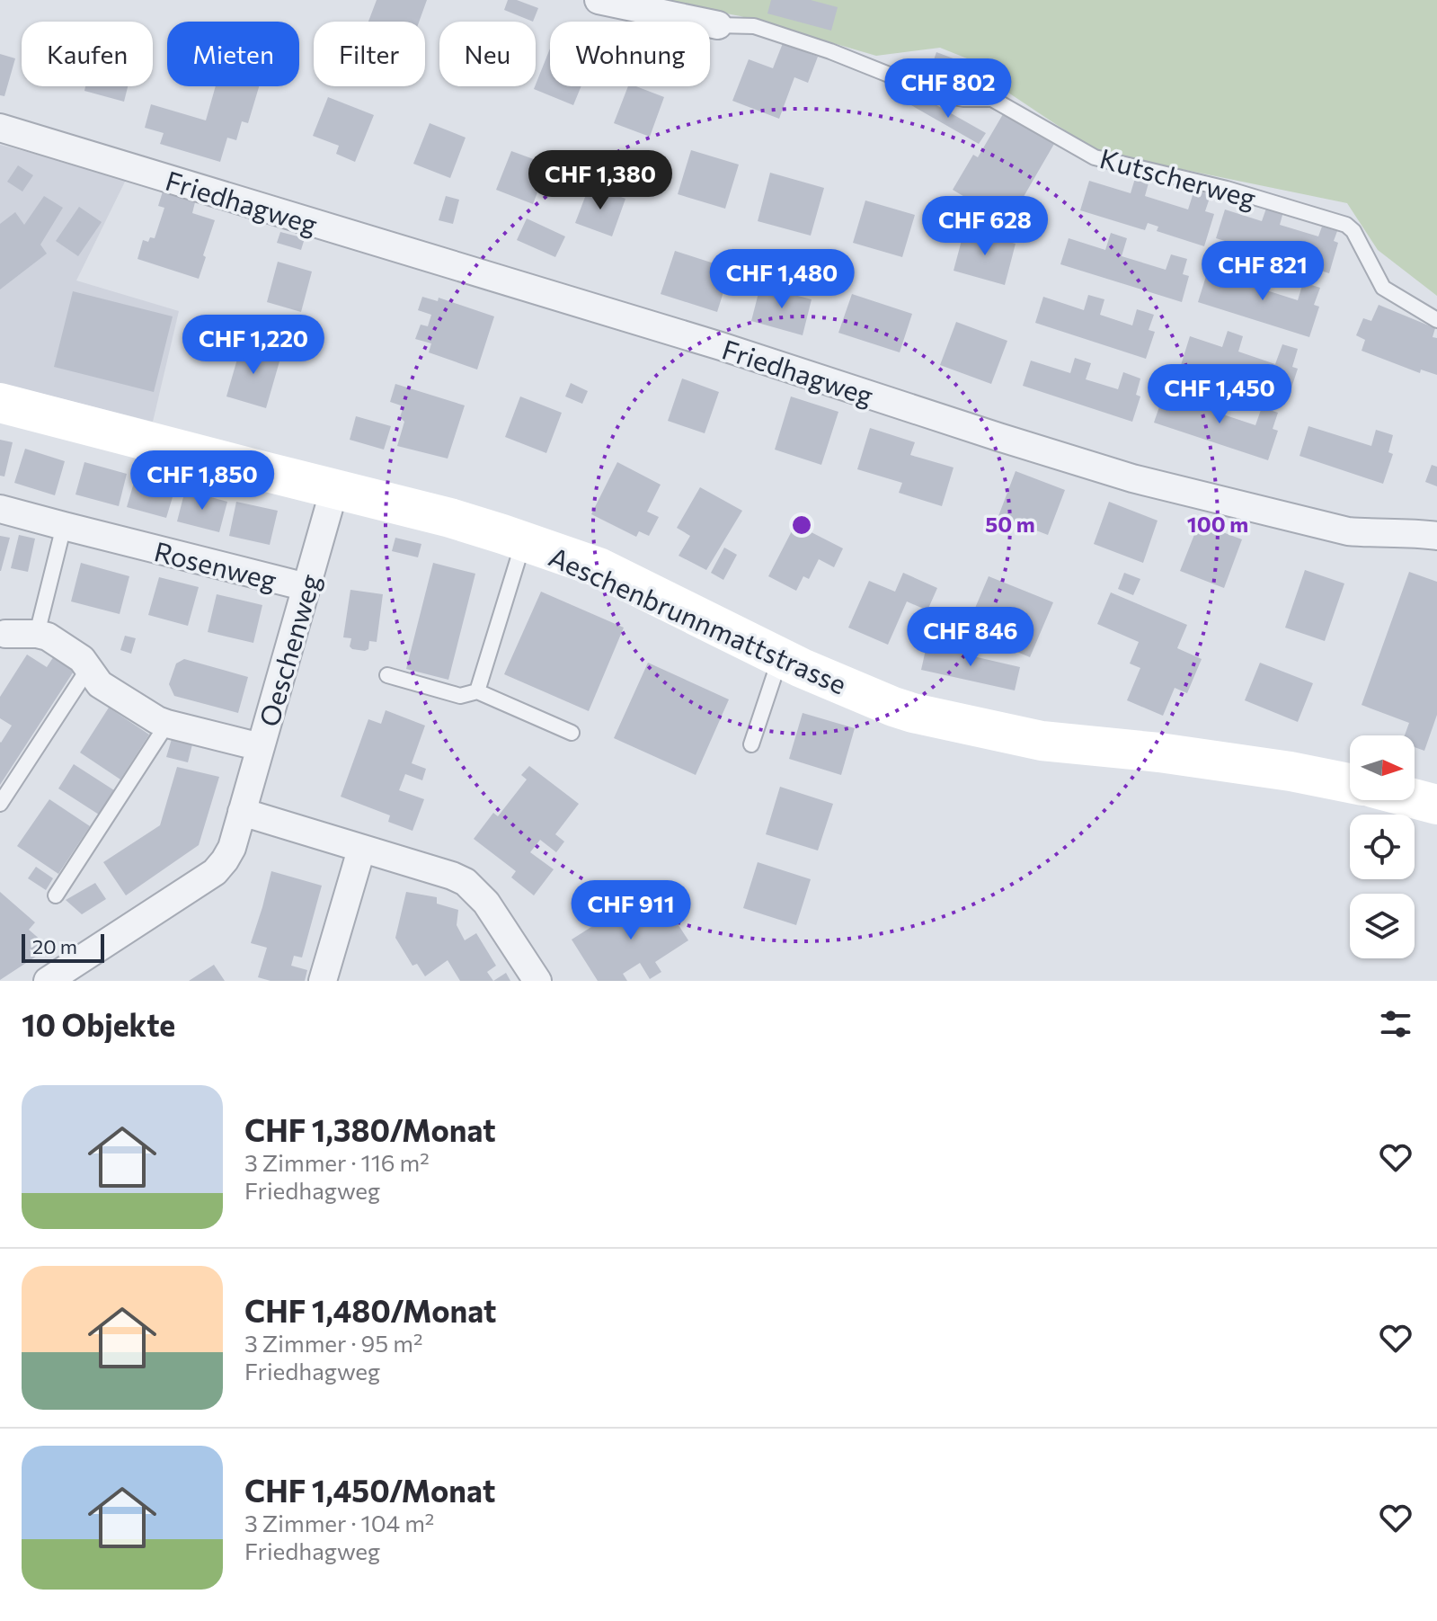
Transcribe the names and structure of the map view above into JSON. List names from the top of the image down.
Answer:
{
  "streets": {
    "street": [
      "Kutscherweg",
      "Friedhagweg",
      "Rosenweg",
      "Aeschenbrunnmattstrasse",
      "Oeschenweg"
    ]
  },
  "crossings": [
    ["Rosenweg", "Oeschenweg"],
    ["Aeschenbrunnmattstrasse", "Oeschenweg"]
  ],
  "scale_bar": "20 m",
  "north": "right",
  "page": {
    "chip": [
      "Kaufen",
      "Mieten",
      "Filter",
      "Neu",
      "Wohnung"
    ],
    "price": [
      "CHF 802",
      "CHF 1,380",
      "CHF 628",
      "CHF 821",
      "CHF 1,480",
      "CHF 1,220",
      "CHF 1,450",
      "CHF 1,850",
      "CHF 846",
      "CHF 911"
    ],
    "scale": "20 m",
    "heading": "10 Objekte",
    "list": [
      {
        "name": "CHF 1,380/Monat",
        "note": "3 Zimmer · 116 m² · Friedhagweg"
      },
      {
        "name": "CHF 1,480/Monat",
        "note": "3 Zimmer · 95 m² · Friedhagweg"
      },
      {
        "name": "CHF 1,450/Monat",
        "note": "3 Zimmer · 104 m² · Friedhagweg"
      }
    ]
  },
  "rings": ["50 m", "100 m"]
}
